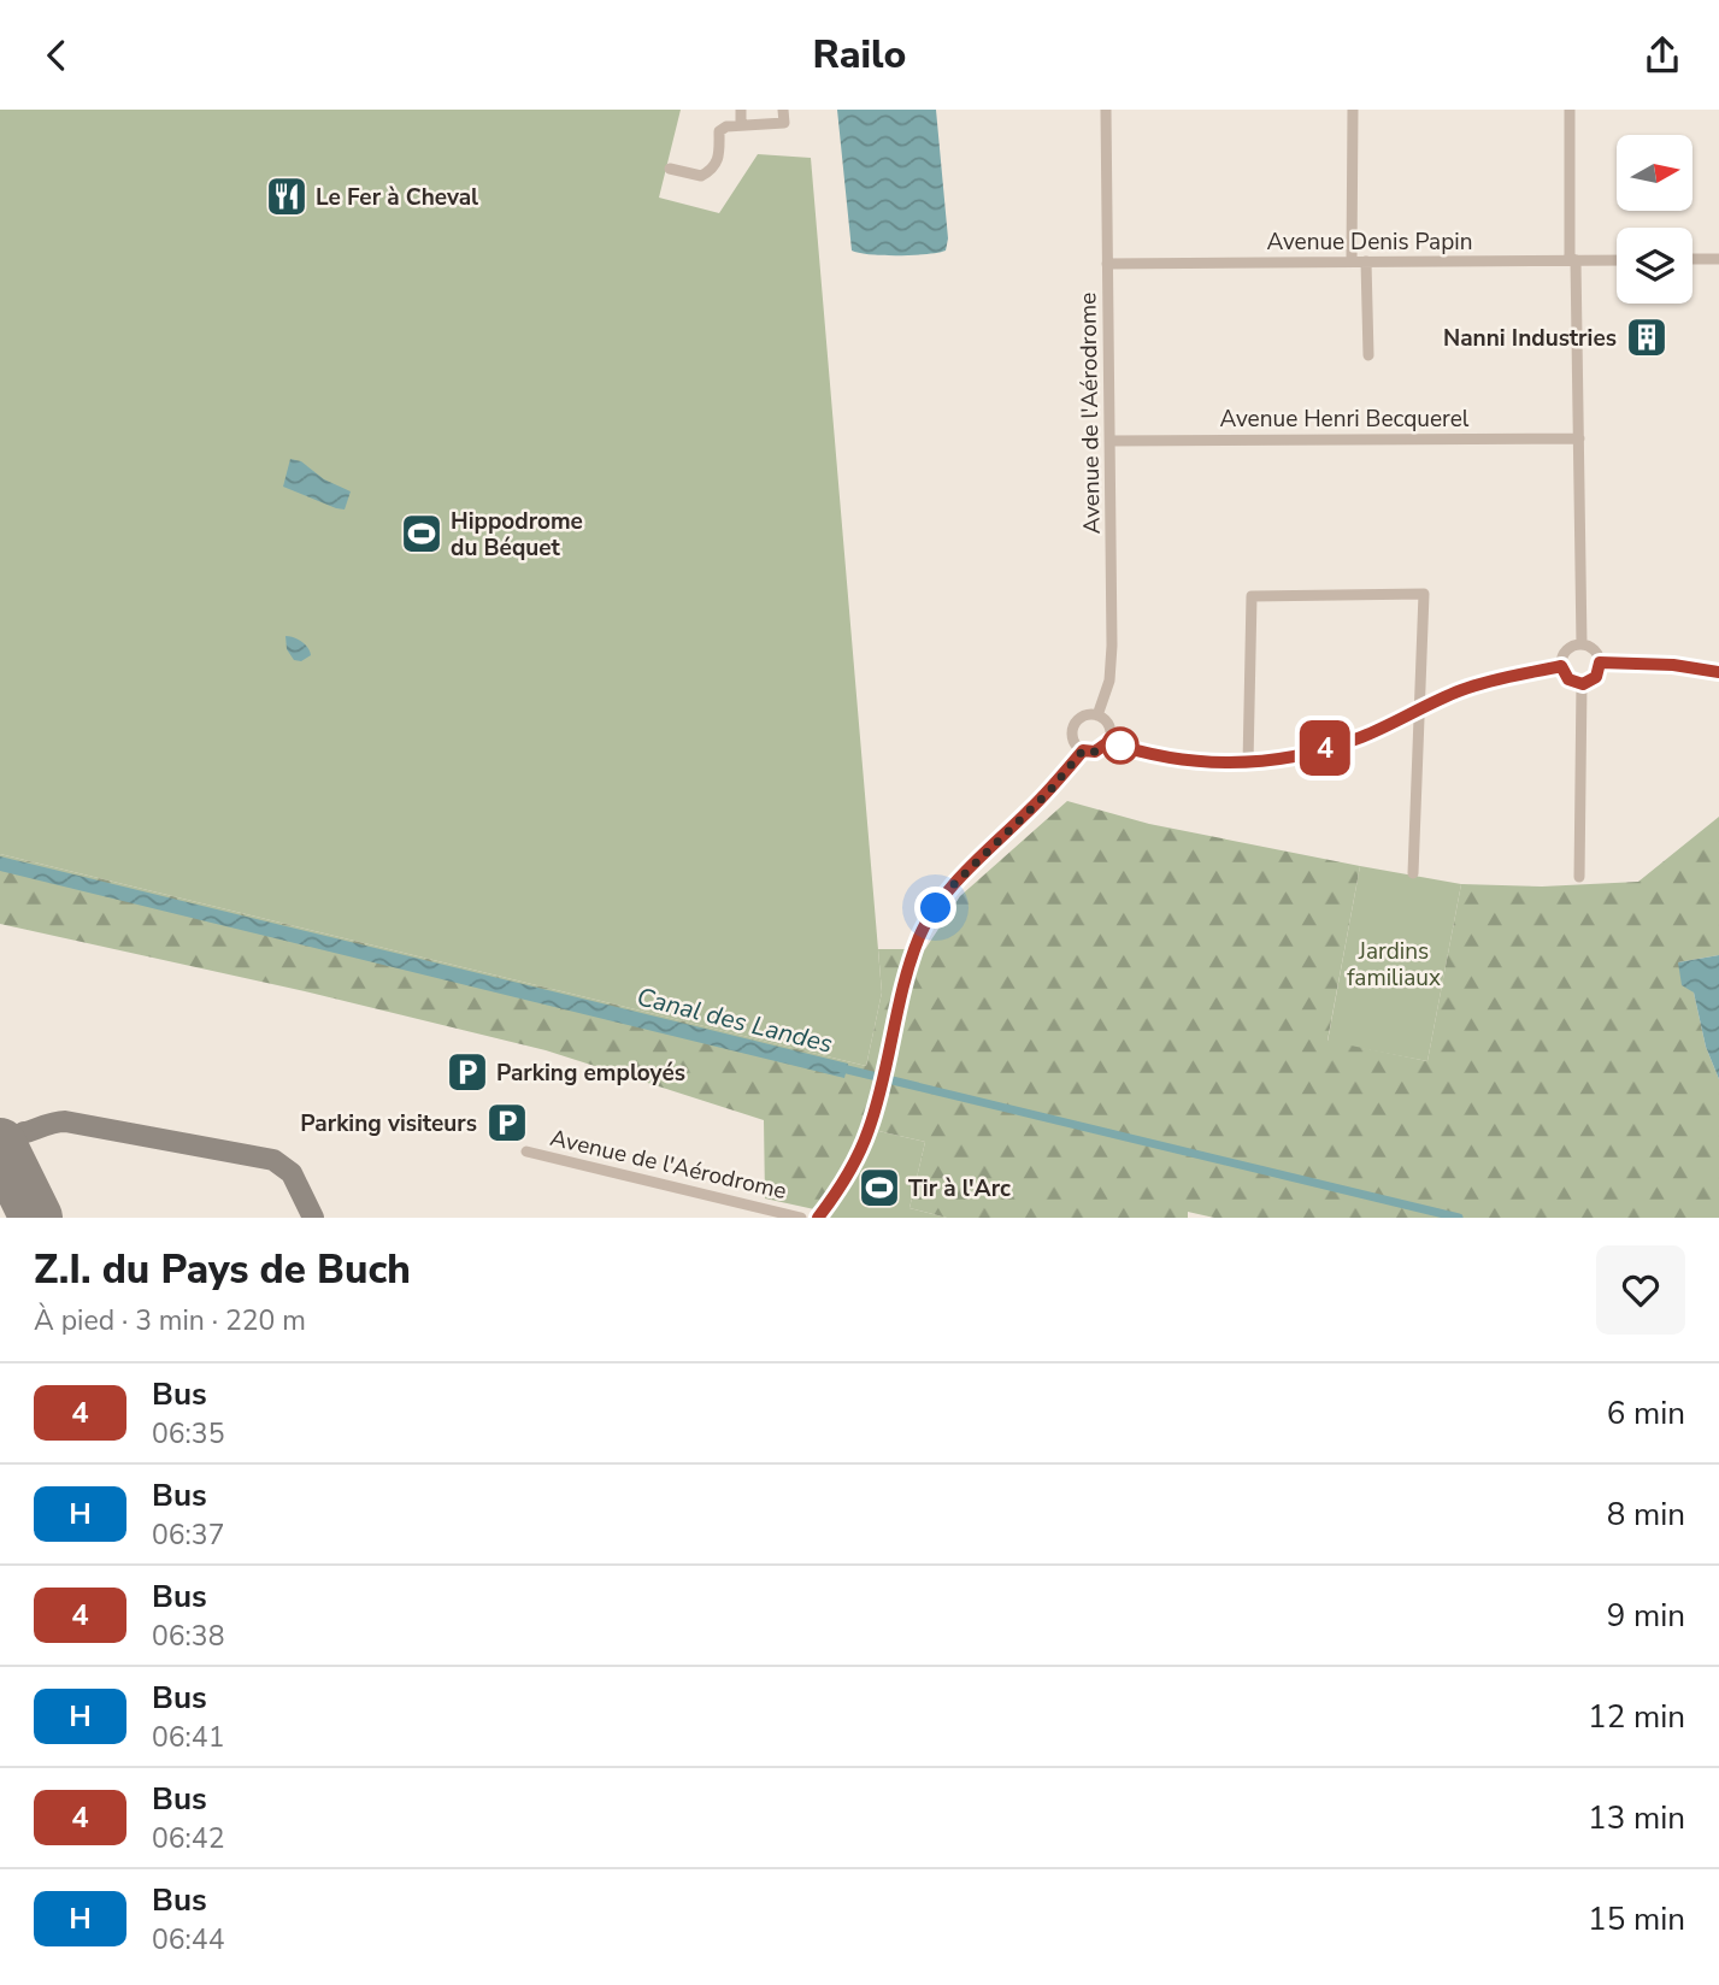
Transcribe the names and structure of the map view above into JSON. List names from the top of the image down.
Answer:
{
  "streets": {
    "street": ["Avenue Denis Papin", "Avenue de l'Aérodrome", "Avenue Henri Becquerel"]
  },
  "crossings": [
    ["Avenue Denis Papin", "Avenue de l'Aérodrome"],
    ["Avenue de l'Aérodrome", "Avenue Henri Becquerel"]
  ],
  "water": ["Canal des Landes"],
  "parks": ["Jardins familiaux"],
  "places": {
    "restaurant": ["Le Fer à Cheval"],
    "building": ["Nanni Industries"],
    "sports": ["Hippodrome du Béquet", "Tir à l'Arc"],
    "parking": ["Parking employés", "Parking visiteurs"]
  },
  "lines": ["bus line 4"],
  "north": "right",
  "page": {
    "header": "Railo",
    "on_map": "4",
    "heading": ["Z.I. du Pays de Buch", "À pied · 3 min · 220 m"],
    "list": [
      {
        "mark": "4",
        "name": "Bus",
        "note": "06:35",
        "value": "6 min"
      },
      {
        "mark": "H",
        "name": "Bus",
        "note": "06:37",
        "value": "8 min"
      },
      {
        "mark": "4",
        "name": "Bus",
        "note": "06:38",
        "value": "9 min"
      },
      {
        "mark": "H",
        "name": "Bus",
        "note": "06:41",
        "value": "12 min"
      },
      {
        "mark": "4",
        "name": "Bus",
        "note": "06:42",
        "value": "13 min"
      },
      {
        "mark": "H",
        "name": "Bus",
        "note": "06:44",
        "value": "15 min"
      }
    ]
  }
}
